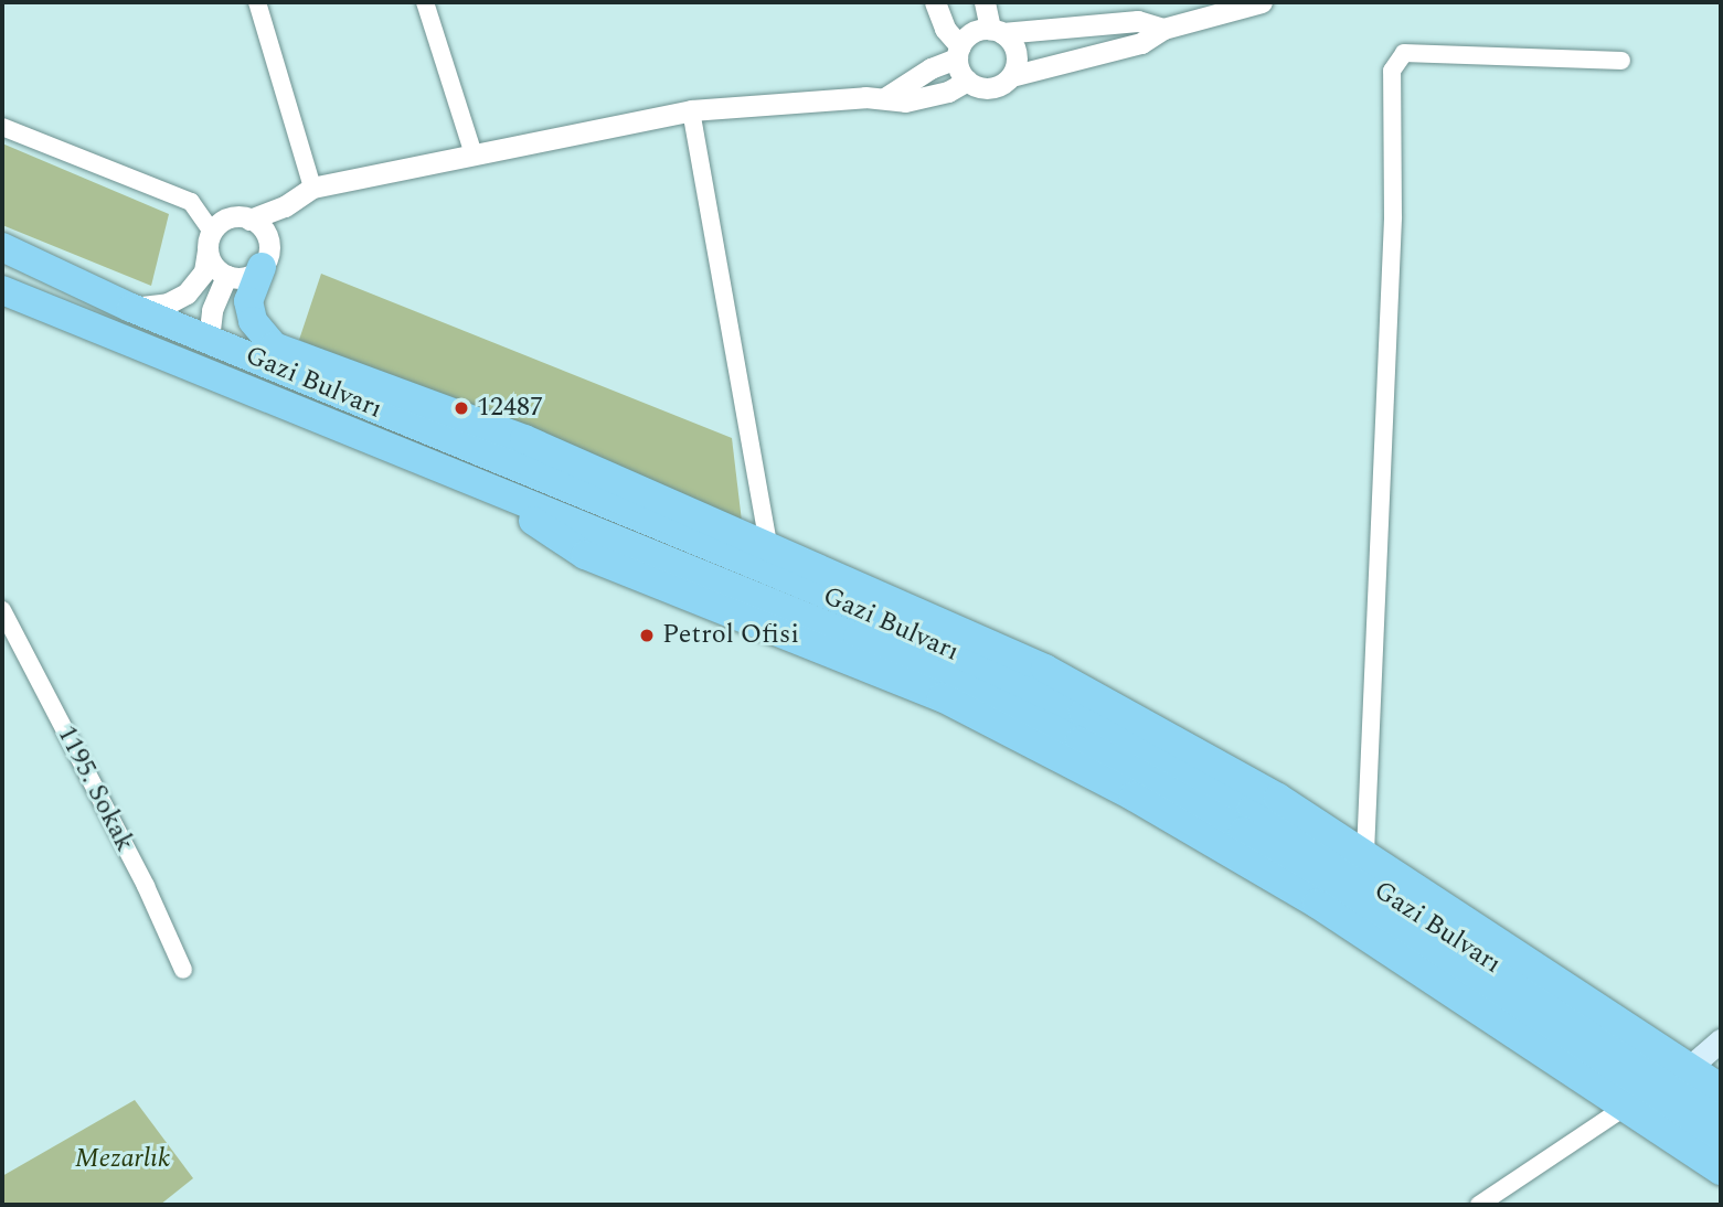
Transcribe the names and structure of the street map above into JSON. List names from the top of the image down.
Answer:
{
  "streets": {
    "highway": ["Gazi Bulvarı"],
    "street": ["1195. Sokak"]
  },
  "parks": ["Mezarlık"],
  "places": ["12487", "Petrol Ofisi"]
}
